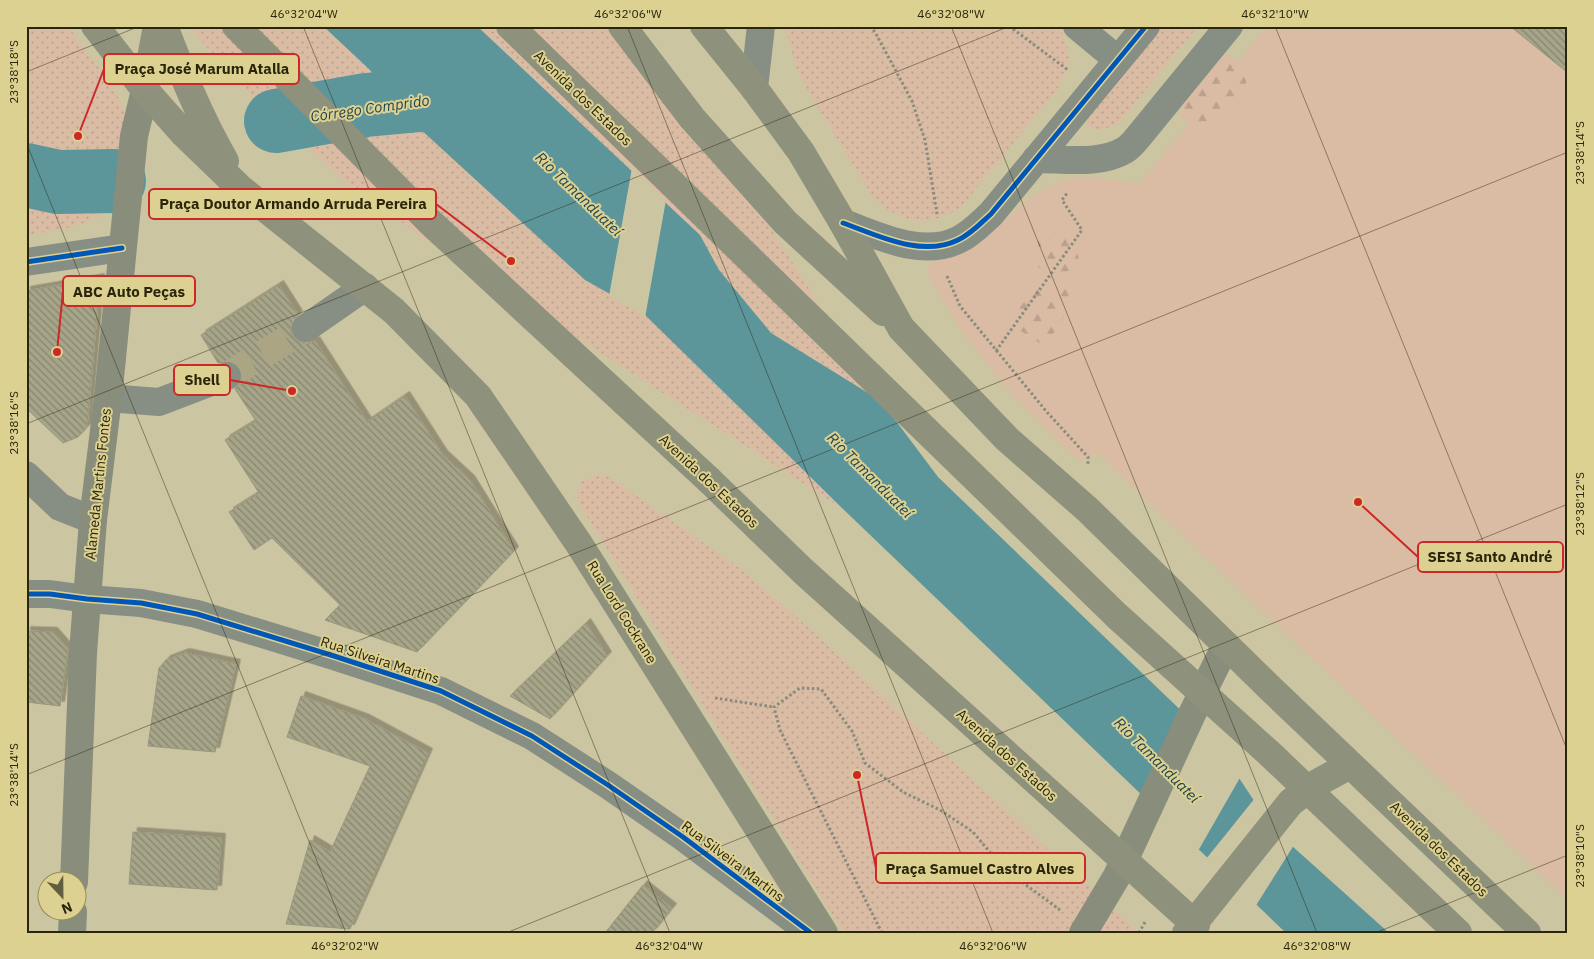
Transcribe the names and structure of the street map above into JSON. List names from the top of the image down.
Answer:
{
  "streets": {
    "highway": ["Avenida dos Estados", "Rua Lord Cockrane"],
    "main road": ["Alameda Martins Fontes"],
    "street": ["Rua Silveira Martins"]
  },
  "crossings": [
    ["Alameda Martins Fontes", "Rua Silveira Martins"]
  ],
  "water": ["Córrego Comprido", "Rio Tamanduateí"],
  "places": [
    "Praça José Marum Atalla",
    "Praça Doutor Armando Arruda Pereira",
    "ABC Auto Peças",
    "Shell",
    "SESI Santo André",
    "Praça Samuel Castro Alves"
  ],
  "north": "bottom",
  "coordinates": [
    "46°32'04\"W",
    "46°32'06\"W",
    "46°32'08\"W",
    "46°32'10\"W",
    "23°38'18\"S",
    "23°38'14\"S",
    "23°38'16\"S",
    "23°38'12\"S",
    "23°38'10\"S",
    "46°32'02\"W"
  ]
}
